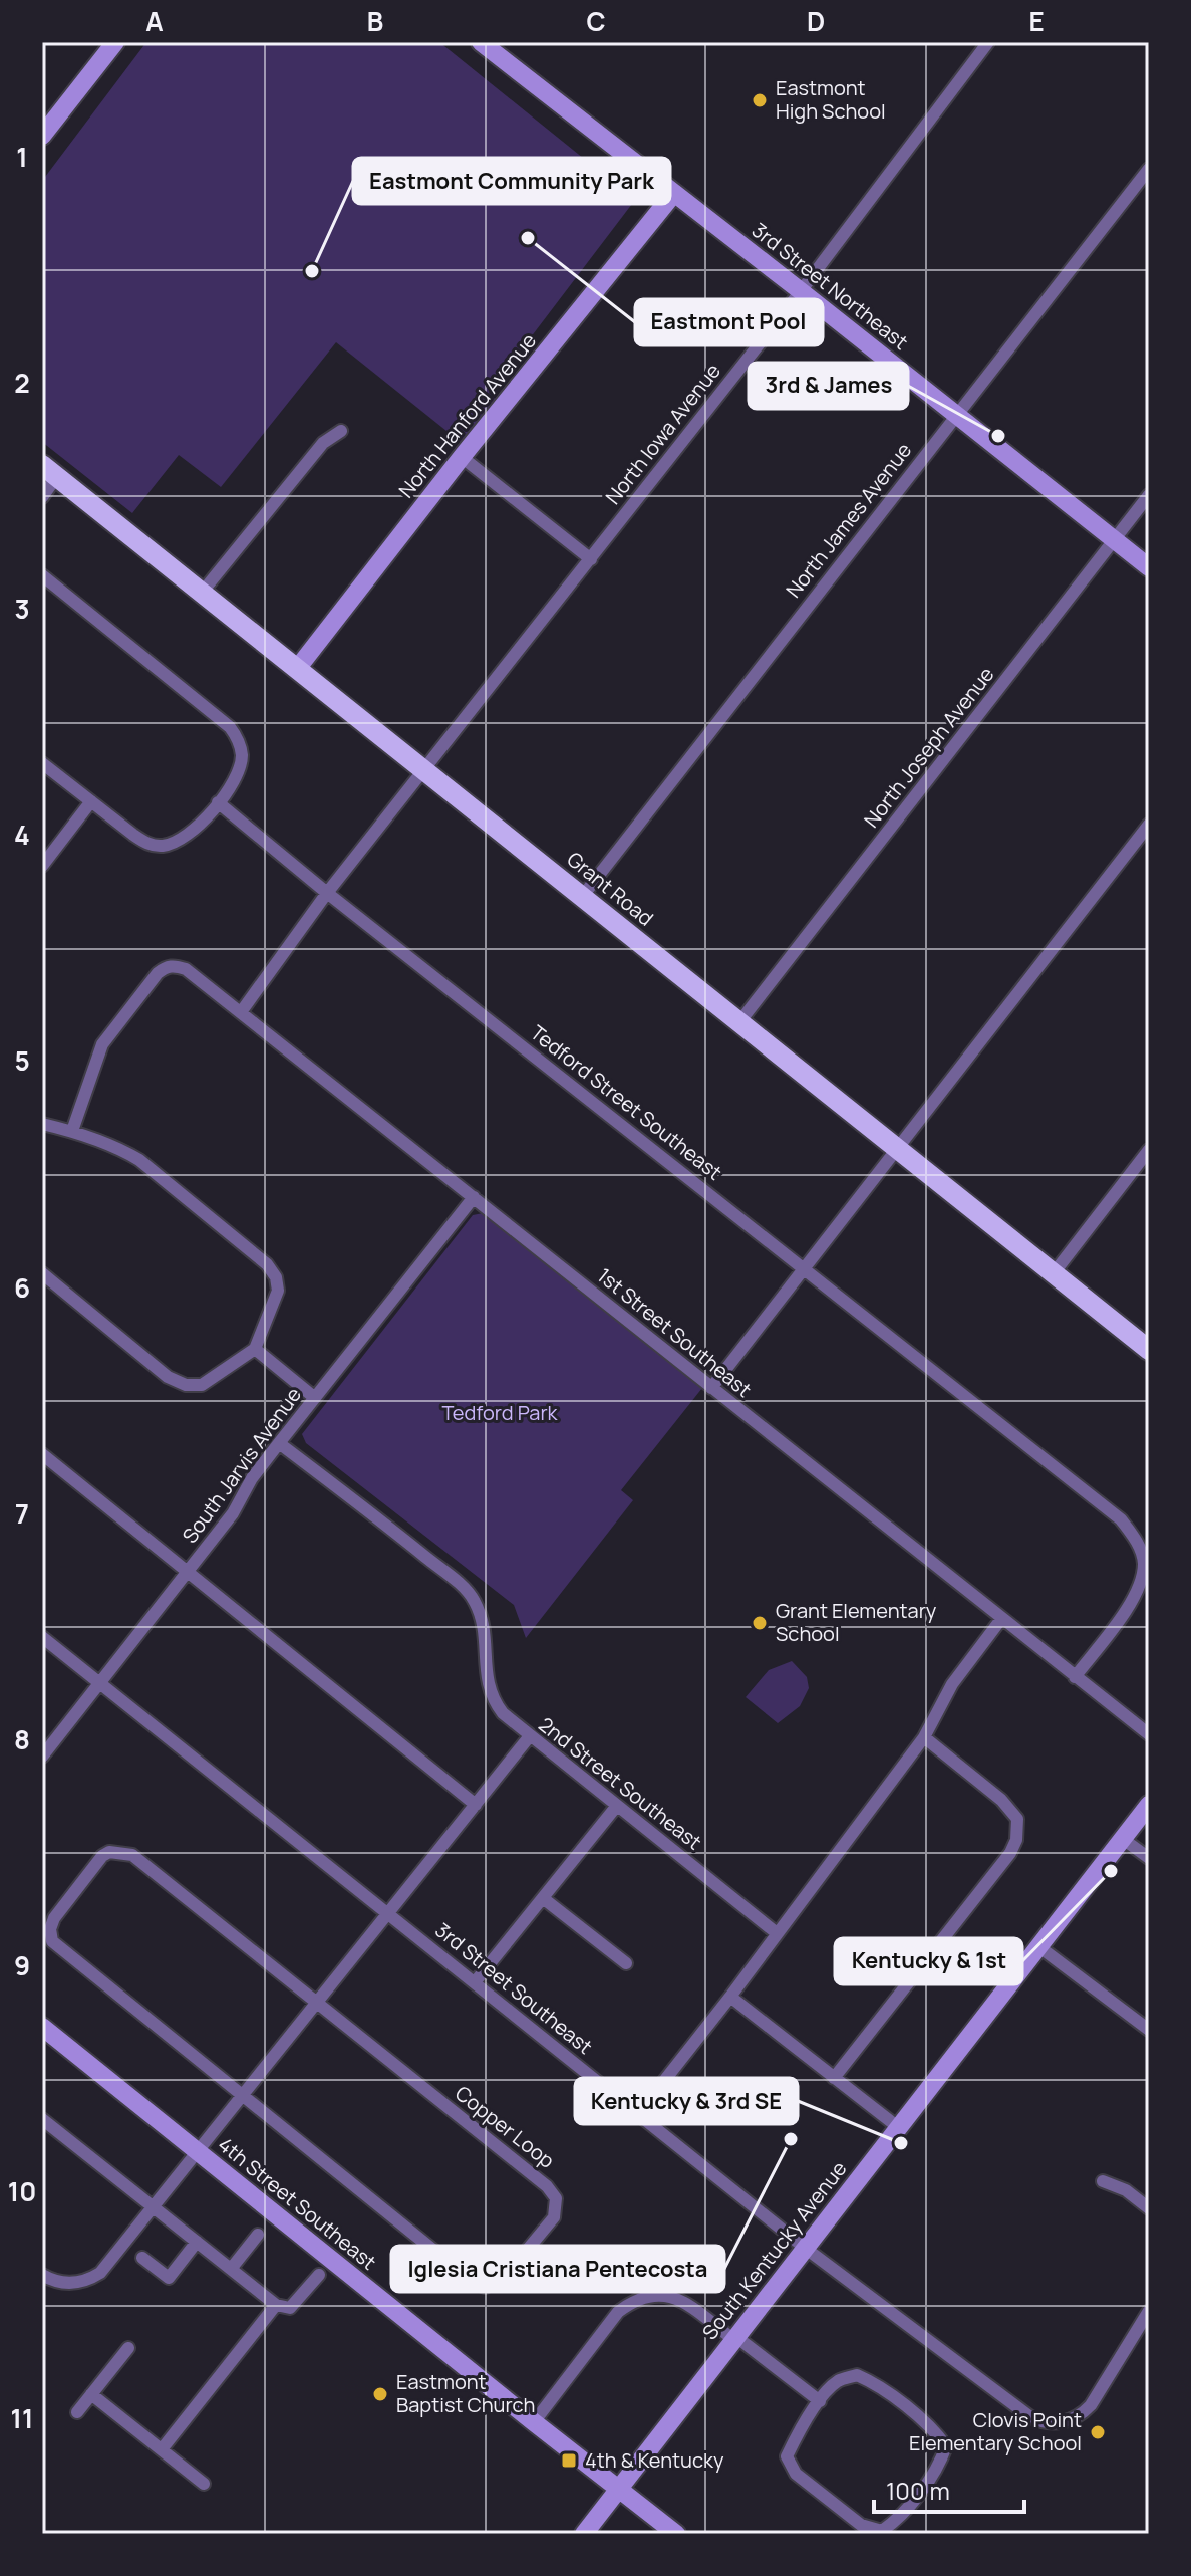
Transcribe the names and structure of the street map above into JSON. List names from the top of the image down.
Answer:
{
  "streets": {
    "main road": ["Grant Road"],
    "street": [
      "3rd Street Northeast",
      "North Hanford Avenue",
      "North Iowa Avenue",
      "North James Avenue",
      "North Joseph Avenue",
      "Tedford Street Southeast",
      "1st Street Southeast",
      "South Jarvis Avenue",
      "2nd Street Southeast",
      "3rd Street Southeast",
      "Copper Loop",
      "4th Street Southeast",
      "South Kentucky Avenue"
    ]
  },
  "crossings": [
    ["3rd Street Northeast", "North Hanford Avenue"],
    ["3rd Street Northeast", "North Iowa Avenue"],
    ["3rd Street Northeast", "North James Avenue"],
    ["3rd Street Northeast", "North Joseph Avenue"],
    ["North Hanford Avenue", "Grant Road"],
    ["North Iowa Avenue", "Grant Road"],
    ["North Iowa Avenue", "Tedford Street Southeast"],
    ["North Iowa Avenue", "1st Street Southeast"],
    ["North James Avenue", "Grant Road"],
    ["North Joseph Avenue", "Grant Road"],
    ["Tedford Street Southeast", "1st Street Southeast"],
    ["1st Street Southeast", "South Jarvis Avenue"],
    ["South Jarvis Avenue", "2nd Street Southeast"],
    ["South Jarvis Avenue", "3rd Street Southeast"],
    ["3rd Street Southeast", "South Kentucky Avenue"],
    ["4th Street Southeast", "South Kentucky Avenue"]
  ],
  "parks": ["Tedford Park"],
  "places": {
    "other": [
      "Eastmont High School",
      "Eastmont Pool",
      "Eastmont Community Park",
      "3rd & James",
      "Grant Elementary School",
      "Kentucky & 1st",
      "Iglesia Cristiana Pentecosta",
      "Kentucky & 3rd SE",
      "Eastmont Baptist Church",
      "Clovis Point Elementary School"
    ],
    "transit": ["4th & Kentucky"]
  },
  "scale_bar": "100 m",
  "grid": {
    "columns": [
      "A",
      "B",
      "C",
      "D",
      "E"
    ],
    "rows": [
      "1",
      "2",
      "3",
      "4",
      "5",
      "6",
      "7",
      "8",
      "9",
      "10",
      "11"
    ]
  }
}
